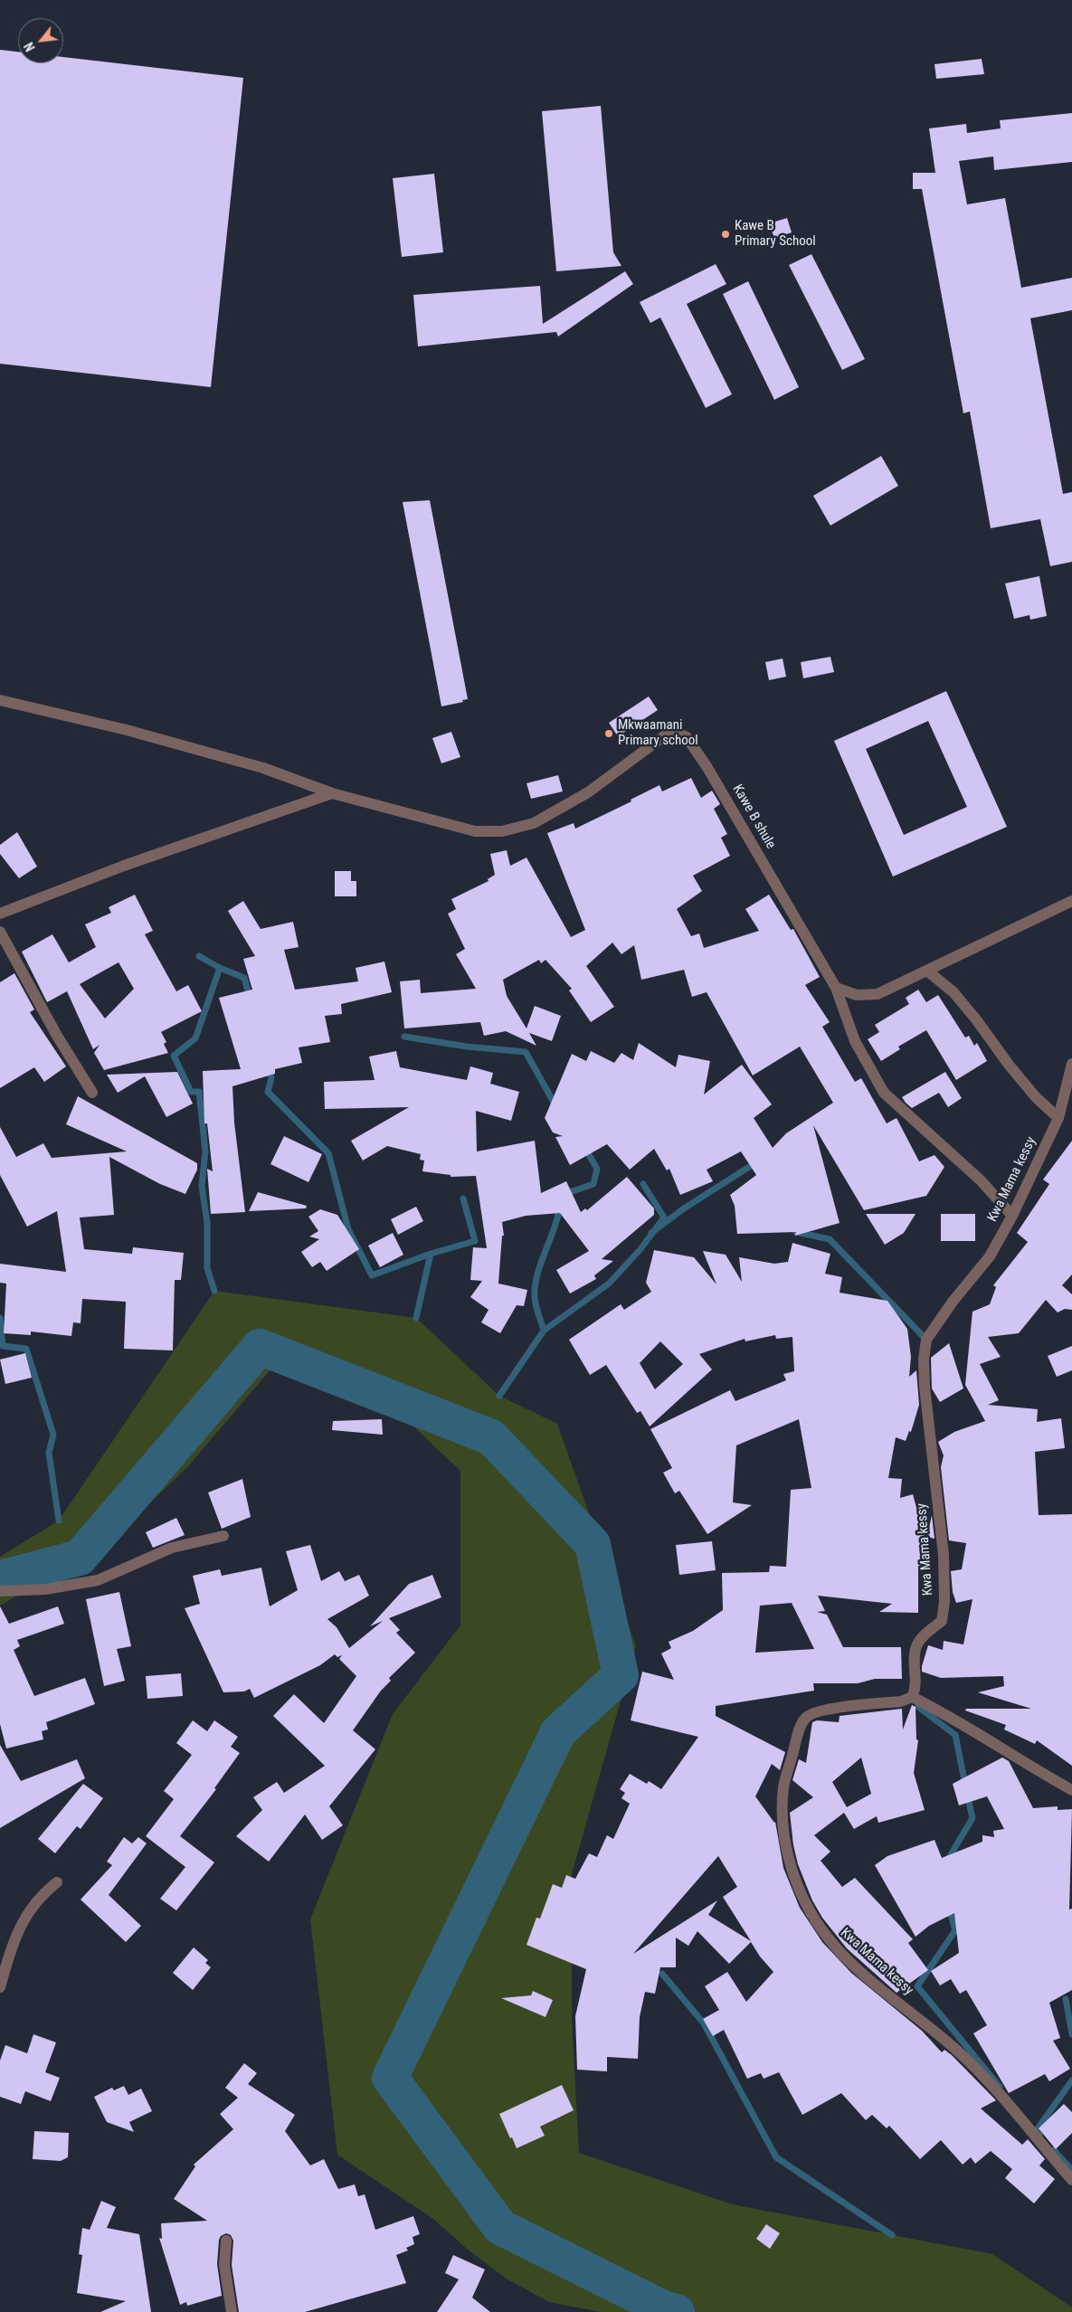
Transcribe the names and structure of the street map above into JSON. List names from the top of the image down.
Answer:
{
  "streets": {
    "street": ["Kawe B shule", "Kwa Mama kessy"]
  },
  "crossings": [
    ["Kawe B shule", "Kwa Mama kessy"]
  ],
  "places": ["Kawe B Primary School", "Mkwaamani Primary school"],
  "north": "bottom left"
}
